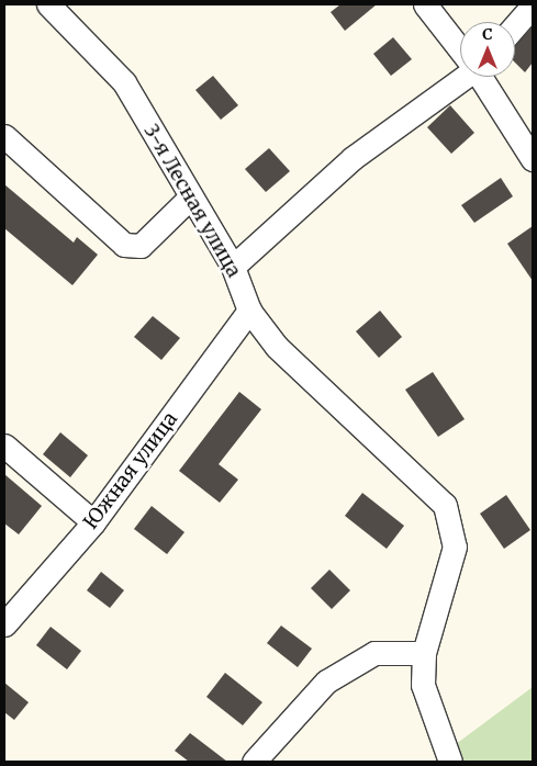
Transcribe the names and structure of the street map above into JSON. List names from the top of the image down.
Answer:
{
  "streets": {
    "street": ["3-я Лесная улица", "Южная улица"]
  },
  "crossings": [
    ["3-я Лесная улица", "Южная улица"]
  ],
  "north": "top"
}
